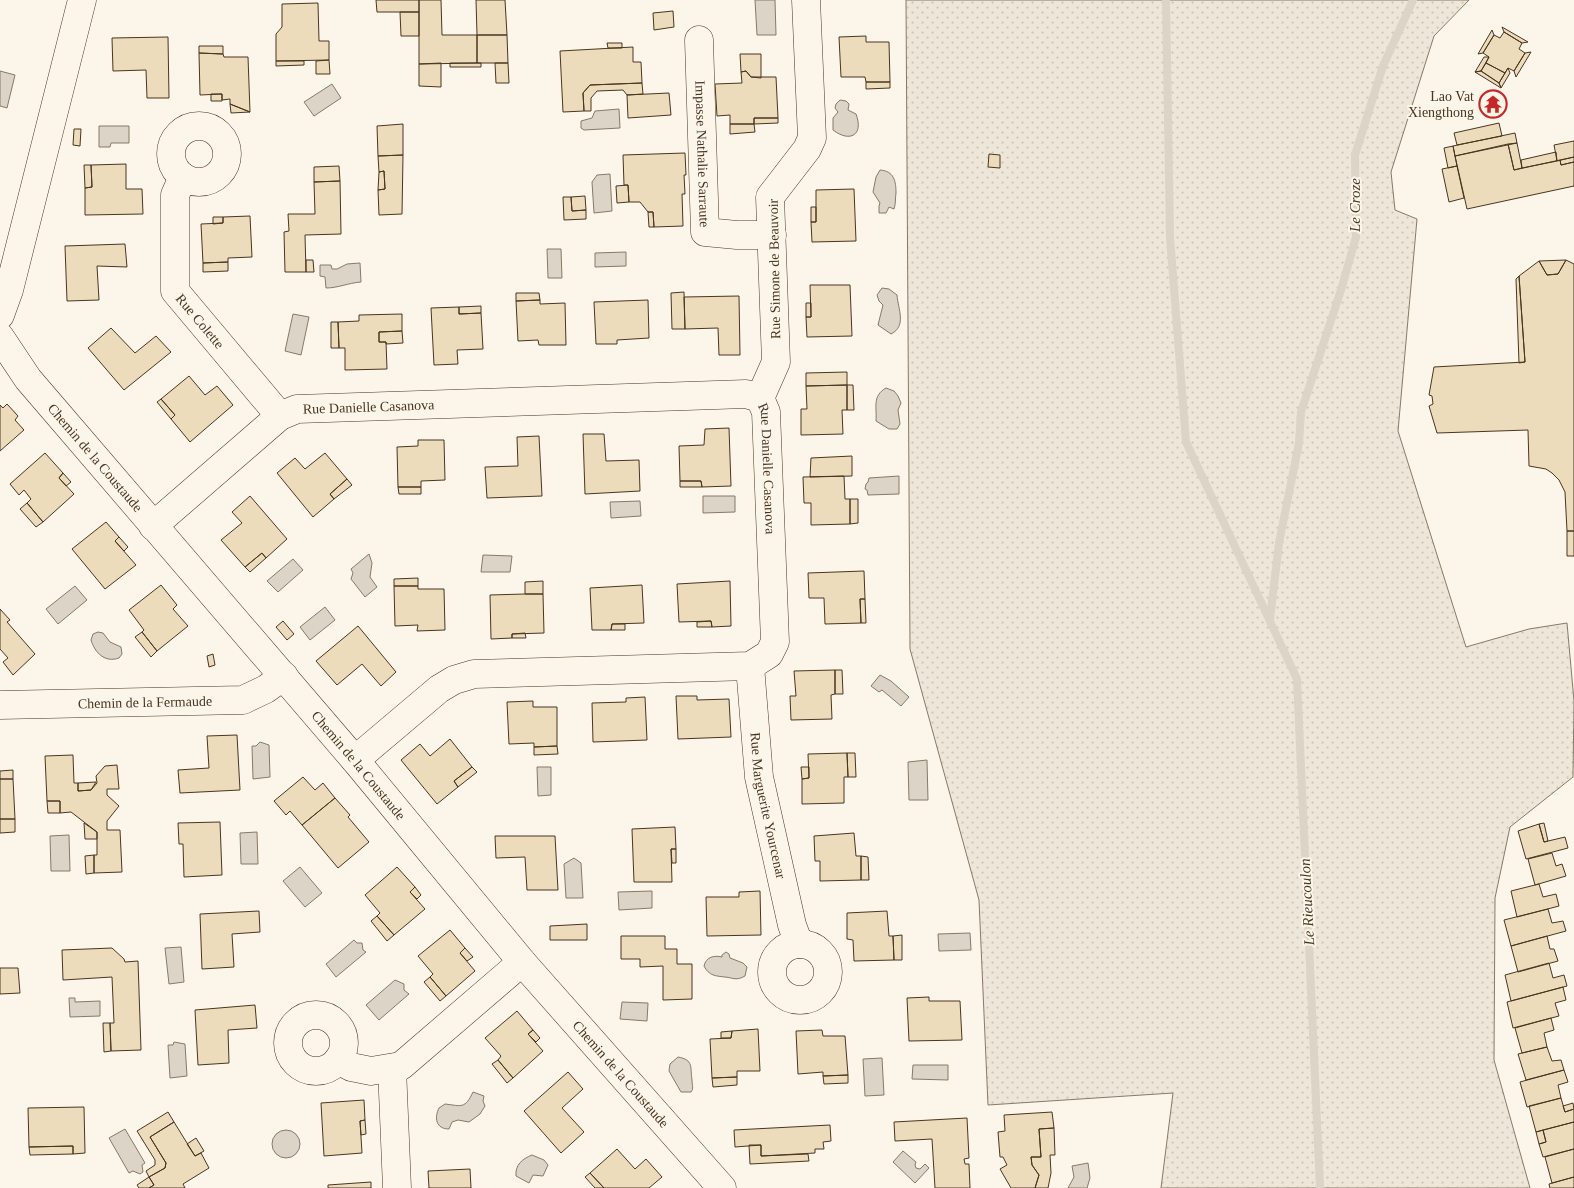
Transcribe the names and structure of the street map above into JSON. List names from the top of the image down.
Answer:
{
  "streets": {
    "street": [
      "Impasse Nathalie Sarraute",
      "Rue Simone de Beauvoir",
      "Rue Colette",
      "Rue Danielle Casanova",
      "Chemin de la Coustaude",
      "Chemin de la Fermaude",
      "Rue Marguerite Yourcenar"
    ]
  },
  "crossings": [
    ["Impasse Nathalie Sarraute", "Rue Simone de Beauvoir"],
    ["Rue Simone de Beauvoir", "Rue Danielle Casanova"],
    ["Rue Colette", "Rue Danielle Casanova"],
    ["Rue Danielle Casanova", "Chemin de la Coustaude"],
    ["Rue Danielle Casanova", "Rue Marguerite Yourcenar"],
    ["Chemin de la Coustaude", "Chemin de la Fermaude"]
  ],
  "water": ["Le Croze", "Le Rieucoulon"],
  "places": {
    "temple": ["Lao Vat Xiengthong"]
  }
}
